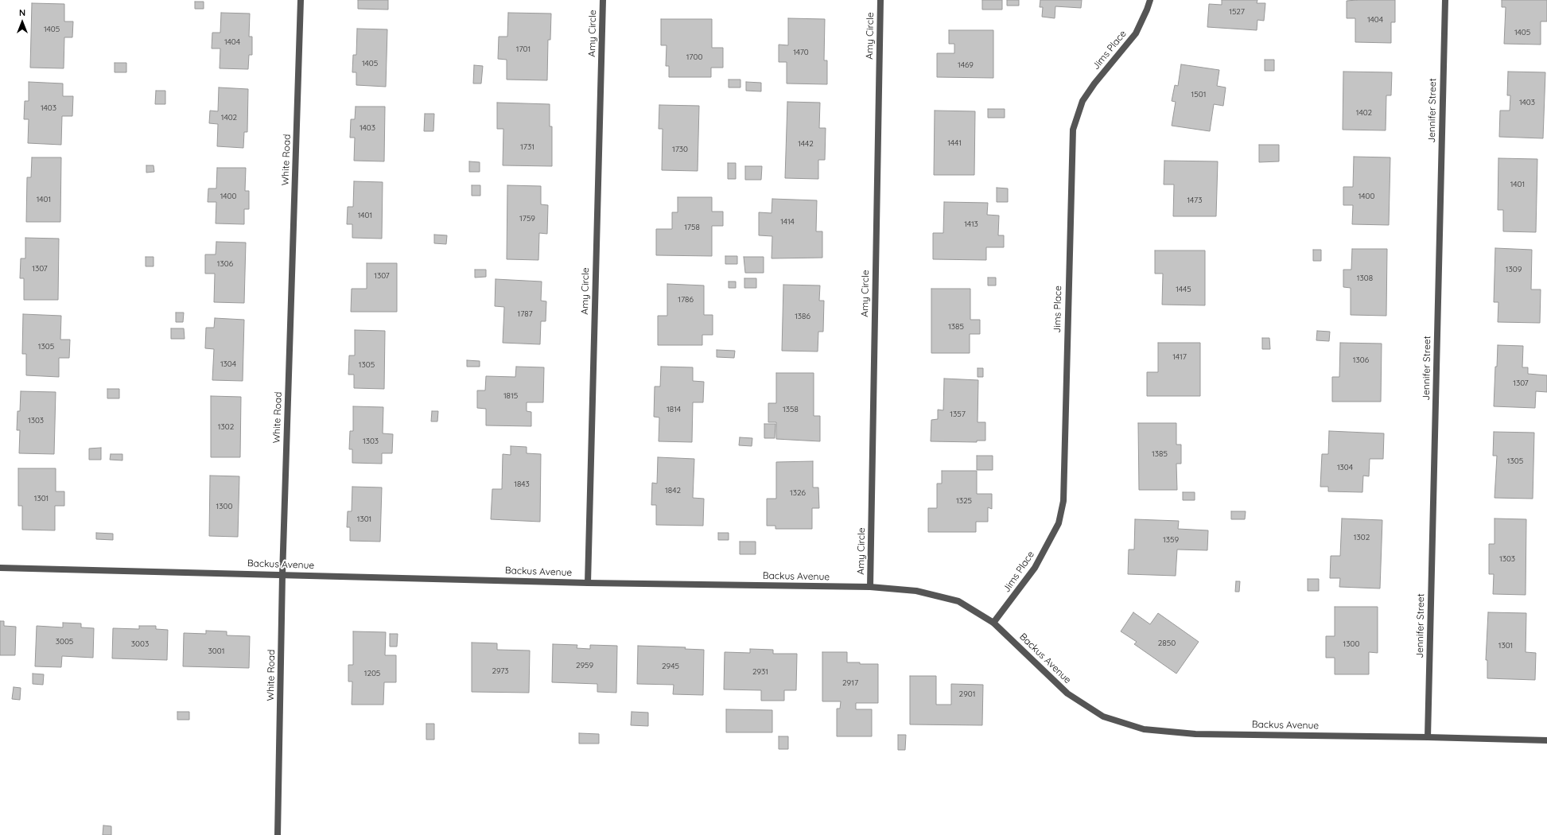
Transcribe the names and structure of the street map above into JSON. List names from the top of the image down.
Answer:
{
  "streets": {
    "street": [
      "Amy Circle",
      "Jims Place",
      "Jennifer Street",
      "White Road",
      "Backus Avenue"
    ]
  },
  "crossings": [
    ["Amy Circle", "Backus Avenue"],
    ["Jims Place", "Backus Avenue"],
    ["Jennifer Street", "Backus Avenue"],
    ["White Road", "Backus Avenue"]
  ],
  "house_numbers": [
    "1527",
    "1404",
    "1405",
    "1405",
    "1404",
    "1701",
    "1470",
    "1700",
    "1405",
    "1469",
    "1501",
    "1403",
    "1403",
    "1402",
    "1402",
    "1403",
    "1441",
    "1442",
    "1731",
    "1730",
    "1401",
    "1400",
    "1400",
    "1401",
    "1473",
    "1401",
    "1759",
    "1414",
    "1413",
    "1758",
    "1306",
    "1307",
    "1309",
    "1307",
    "1308",
    "1445",
    "1786",
    "1787",
    "1386",
    "1385",
    "1305",
    "1417",
    "1306",
    "1304",
    "1305",
    "1307",
    "1815",
    "1814",
    "1358",
    "1357",
    "1303",
    "1302",
    "1303",
    "1385",
    "1305",
    "1304",
    "1843",
    "1842",
    "1326",
    "1301",
    "1325",
    "1300",
    "1301",
    "1302",
    "1359",
    "1303",
    "3005",
    "2850",
    "3003",
    "1300",
    "1301",
    "3001",
    "2959",
    "2945",
    "2973",
    "2931",
    "1205",
    "2917",
    "2901"
  ],
  "north": "top"
}
